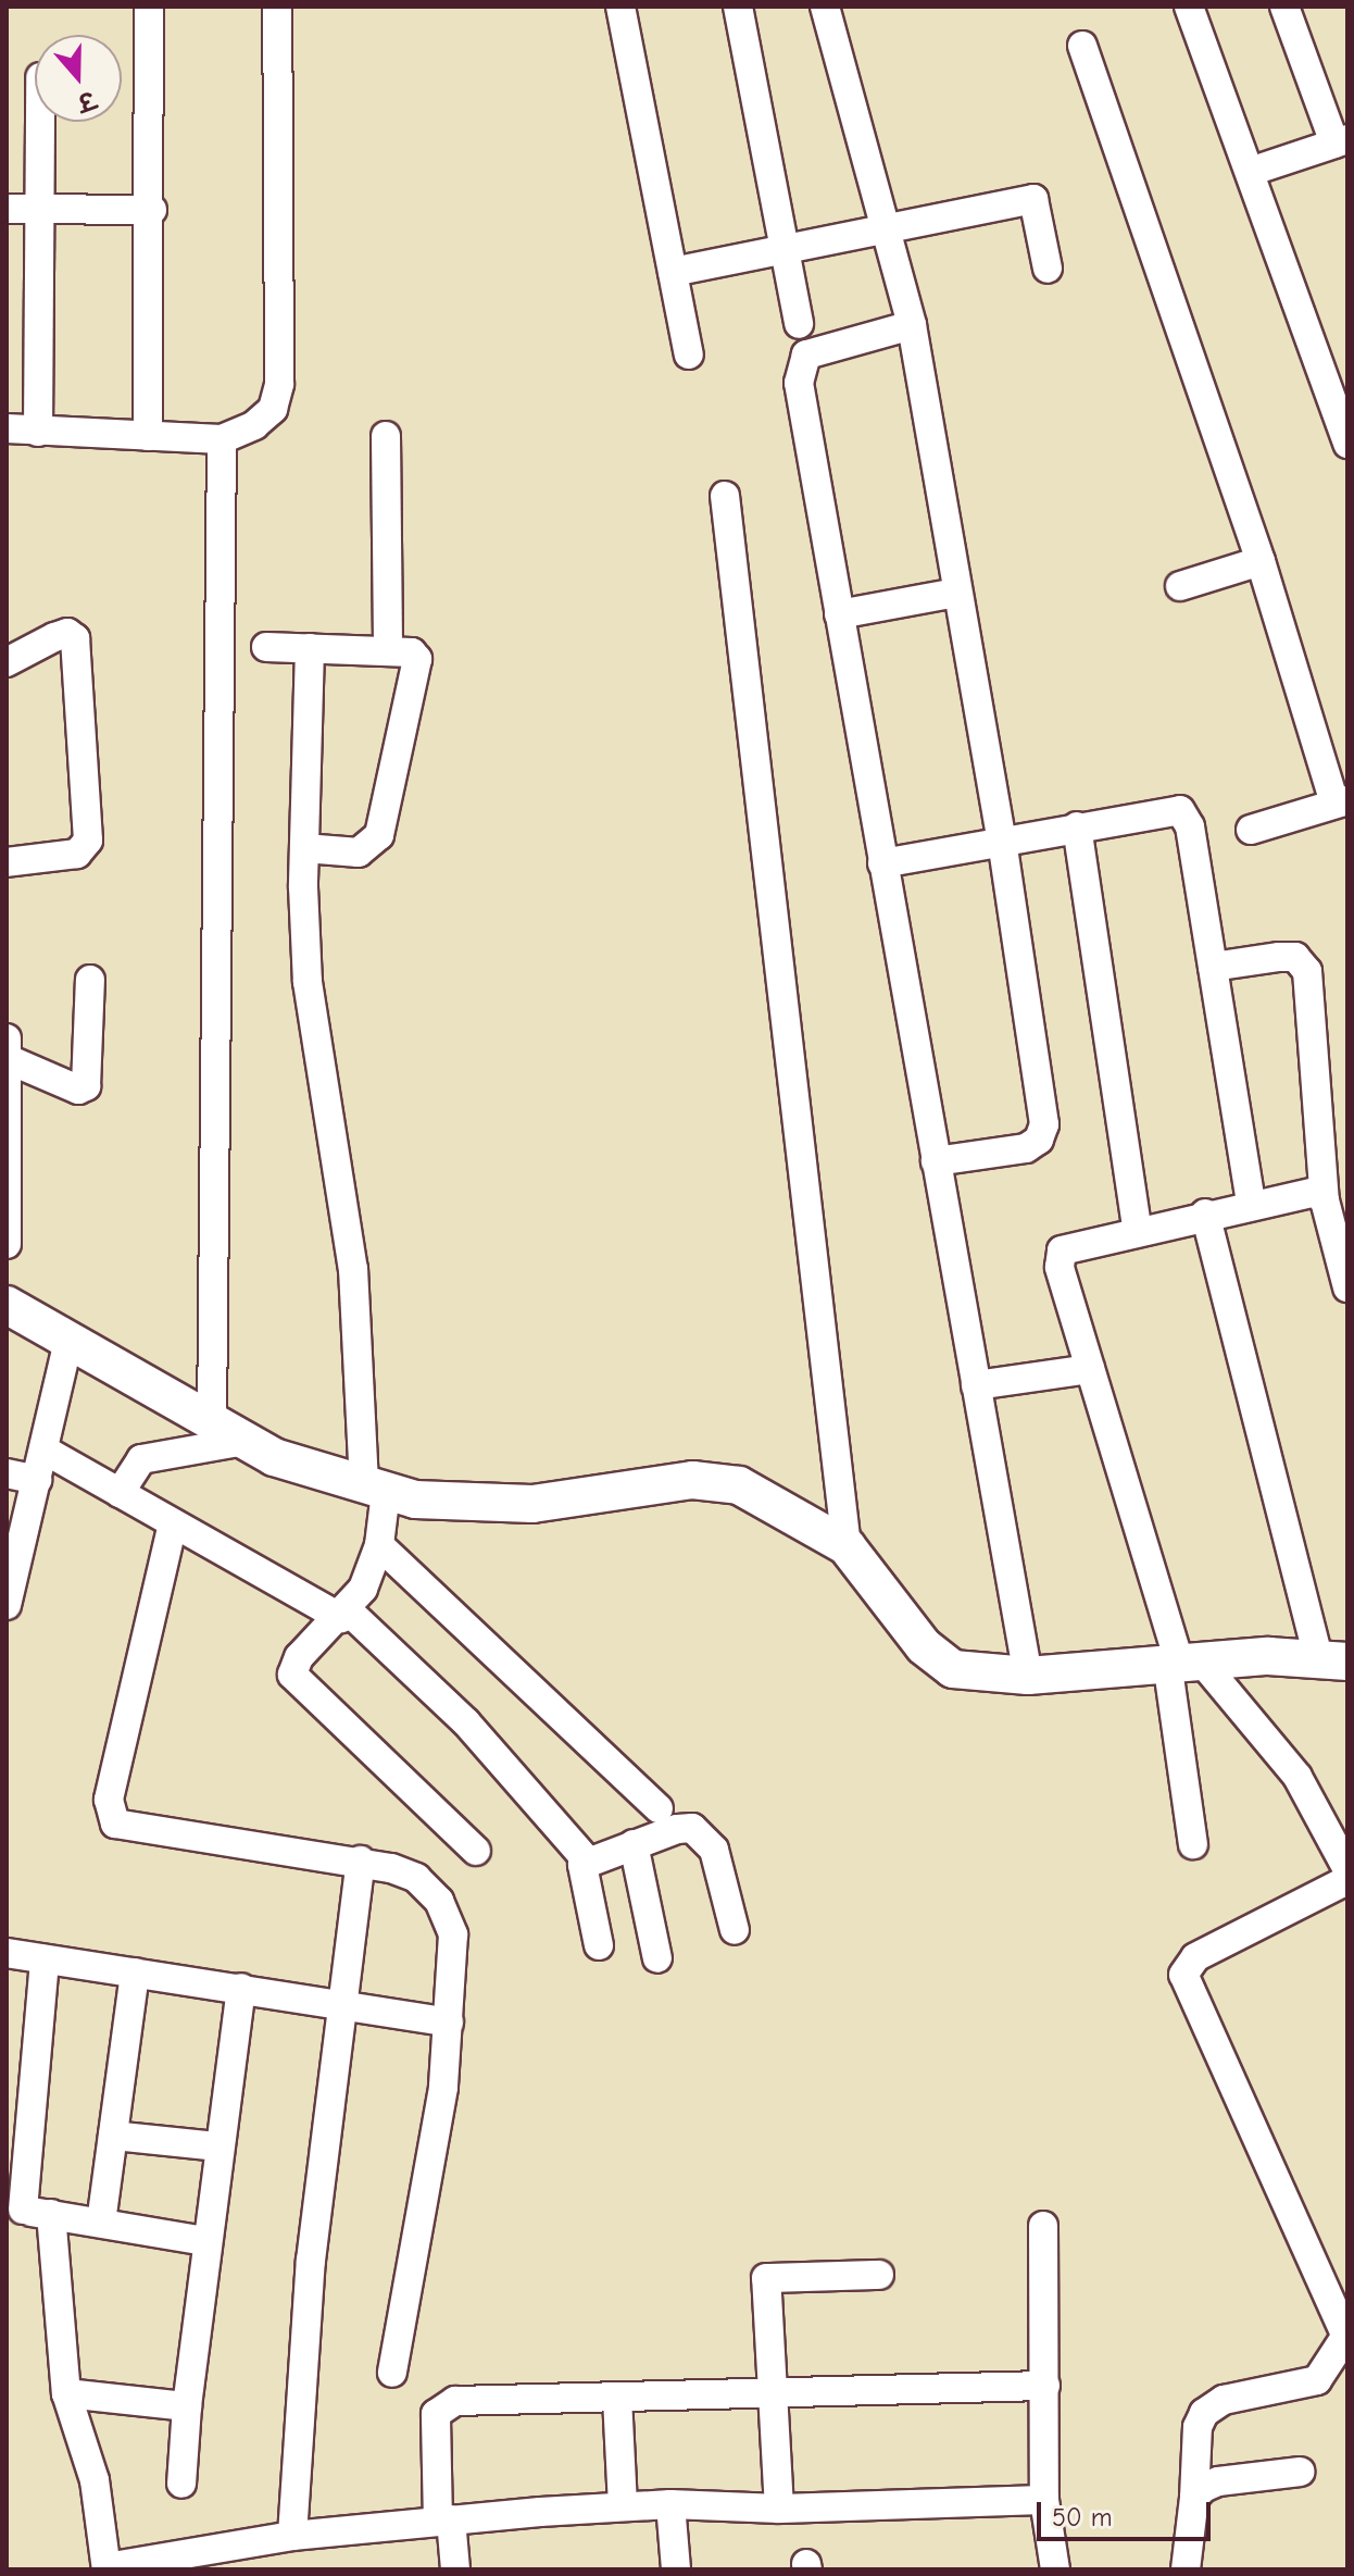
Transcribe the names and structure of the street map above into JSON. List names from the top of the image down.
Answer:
{
  "scale_bar": "50 m",
  "north": "bottom"
}
